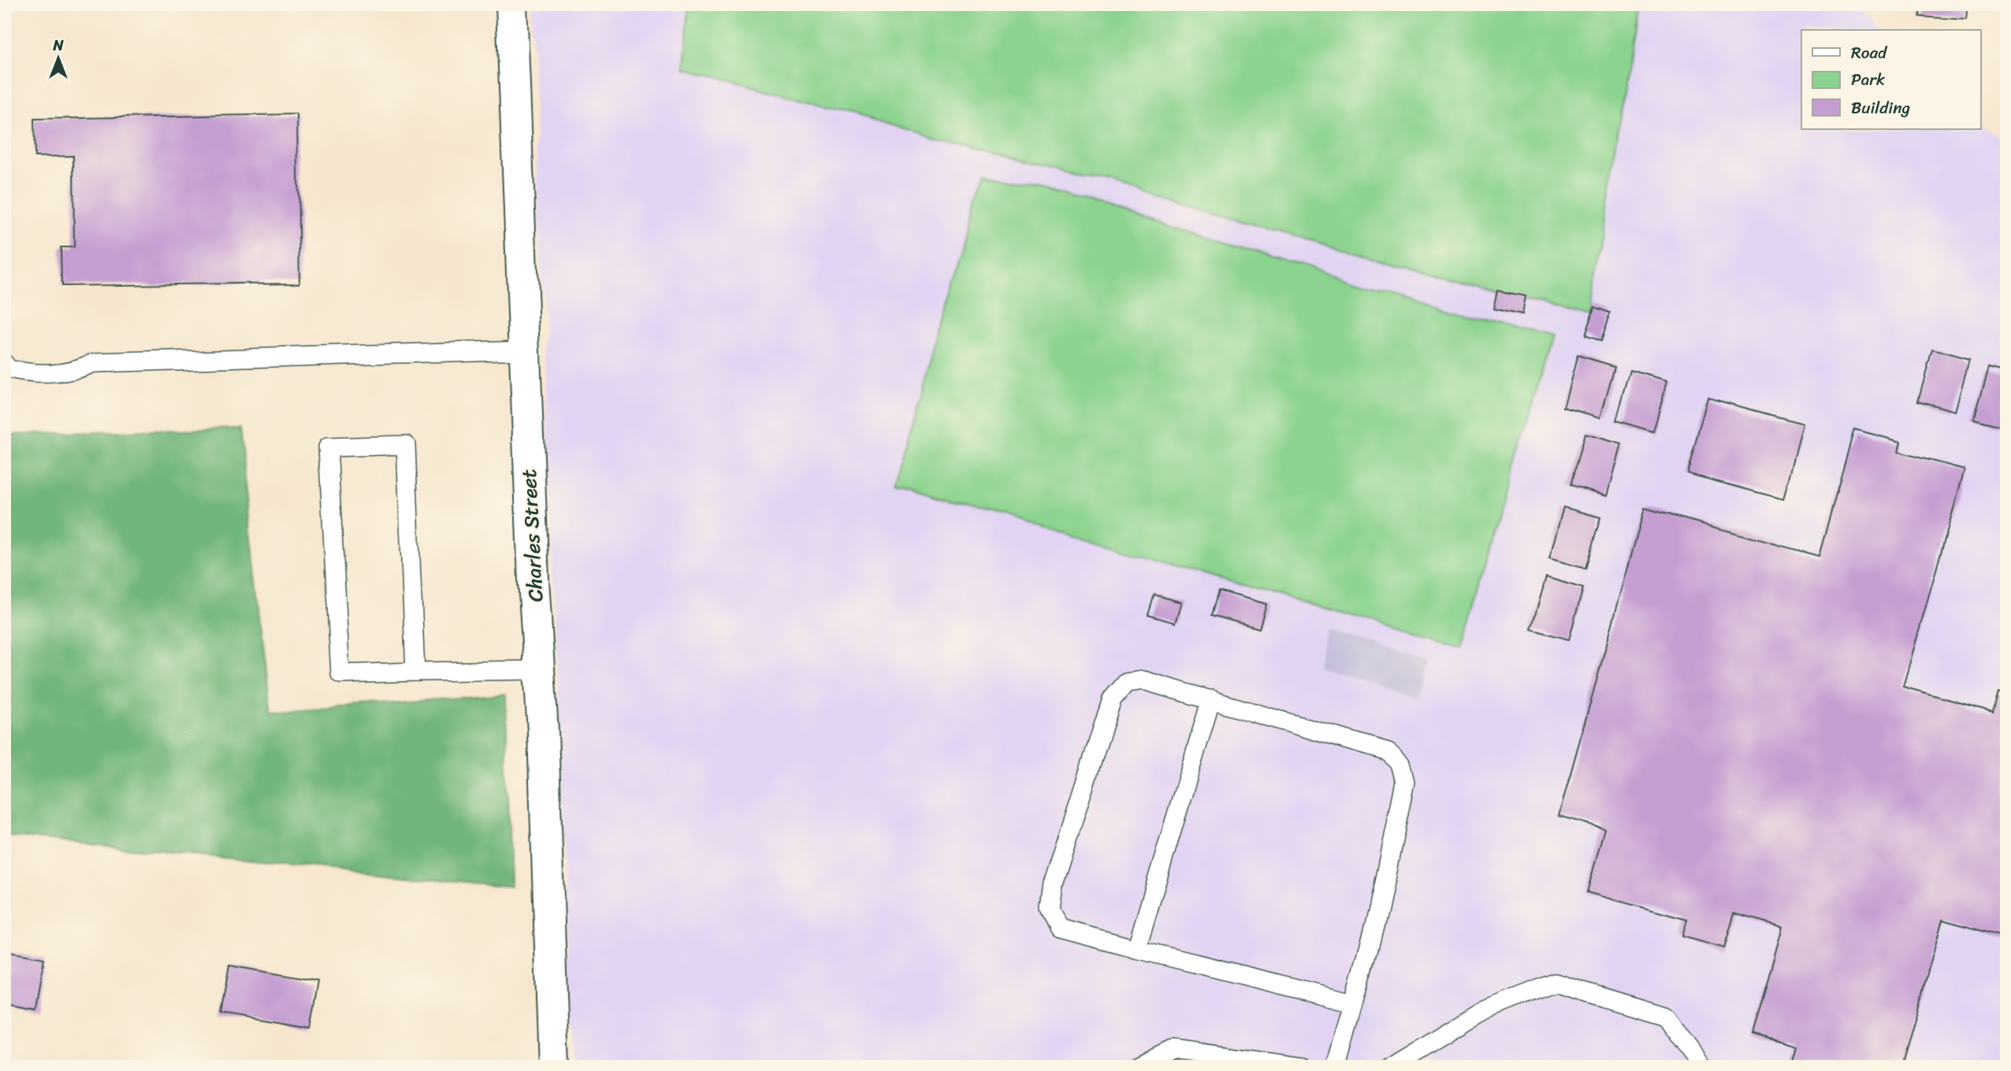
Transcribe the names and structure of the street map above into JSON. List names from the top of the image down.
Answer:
{
  "streets": {
    "street": ["Charles Street"]
  },
  "legend": ["Road", "Park", "Building"],
  "north": "top"
}
